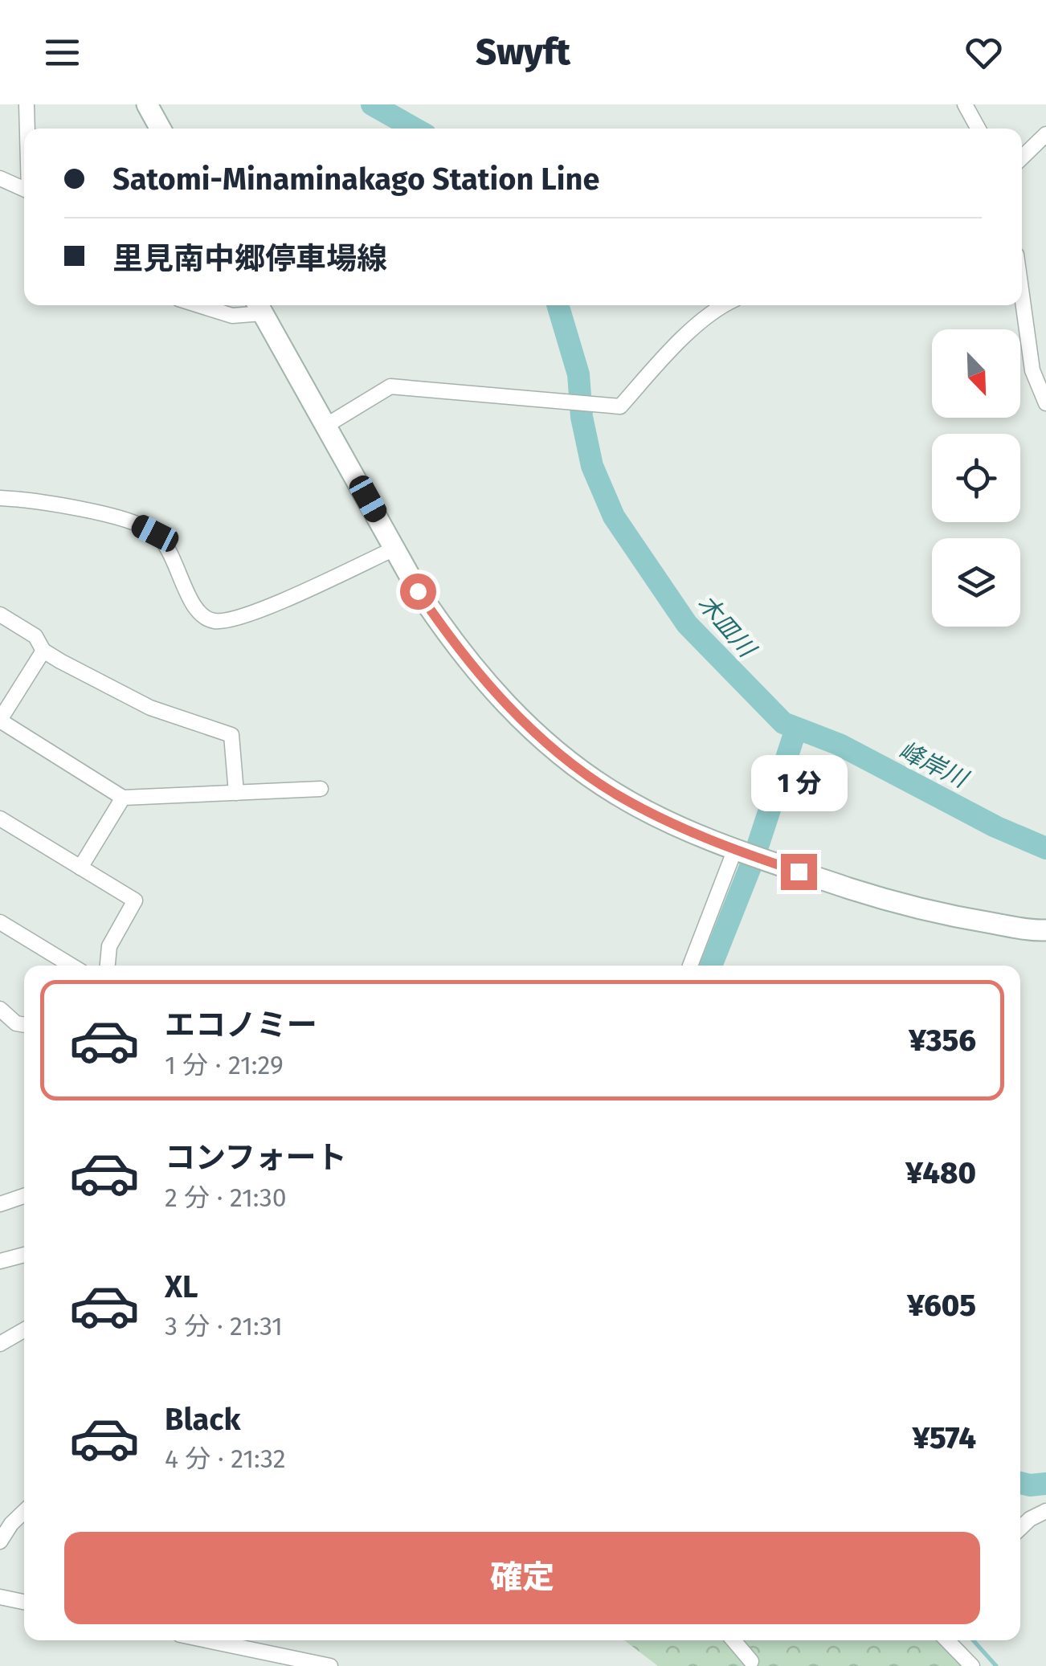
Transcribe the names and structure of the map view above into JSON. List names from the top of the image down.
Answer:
{
  "water": ["木皿川", "峰岸川"],
  "north": "bottom right",
  "page": {
    "header": "Swyft",
    "banner": ["Satomi-Minaminakago Station Line", "里見南中郷停車場線"],
    "bubble": "1 分",
    "list": [
      {
        "name": "エコノミー",
        "note": "1 分 · 21:29",
        "value": "¥356"
      },
      {
        "name": "コンフォート",
        "note": "2 分 · 21:30",
        "value": "¥480"
      },
      {
        "name": "XL",
        "note": "3 分 · 21:31",
        "value": "¥605"
      },
      {
        "name": "Black",
        "note": "4 分 · 21:32",
        "value": "¥574"
      }
    ],
    "buttons": "確定"
  }
}
